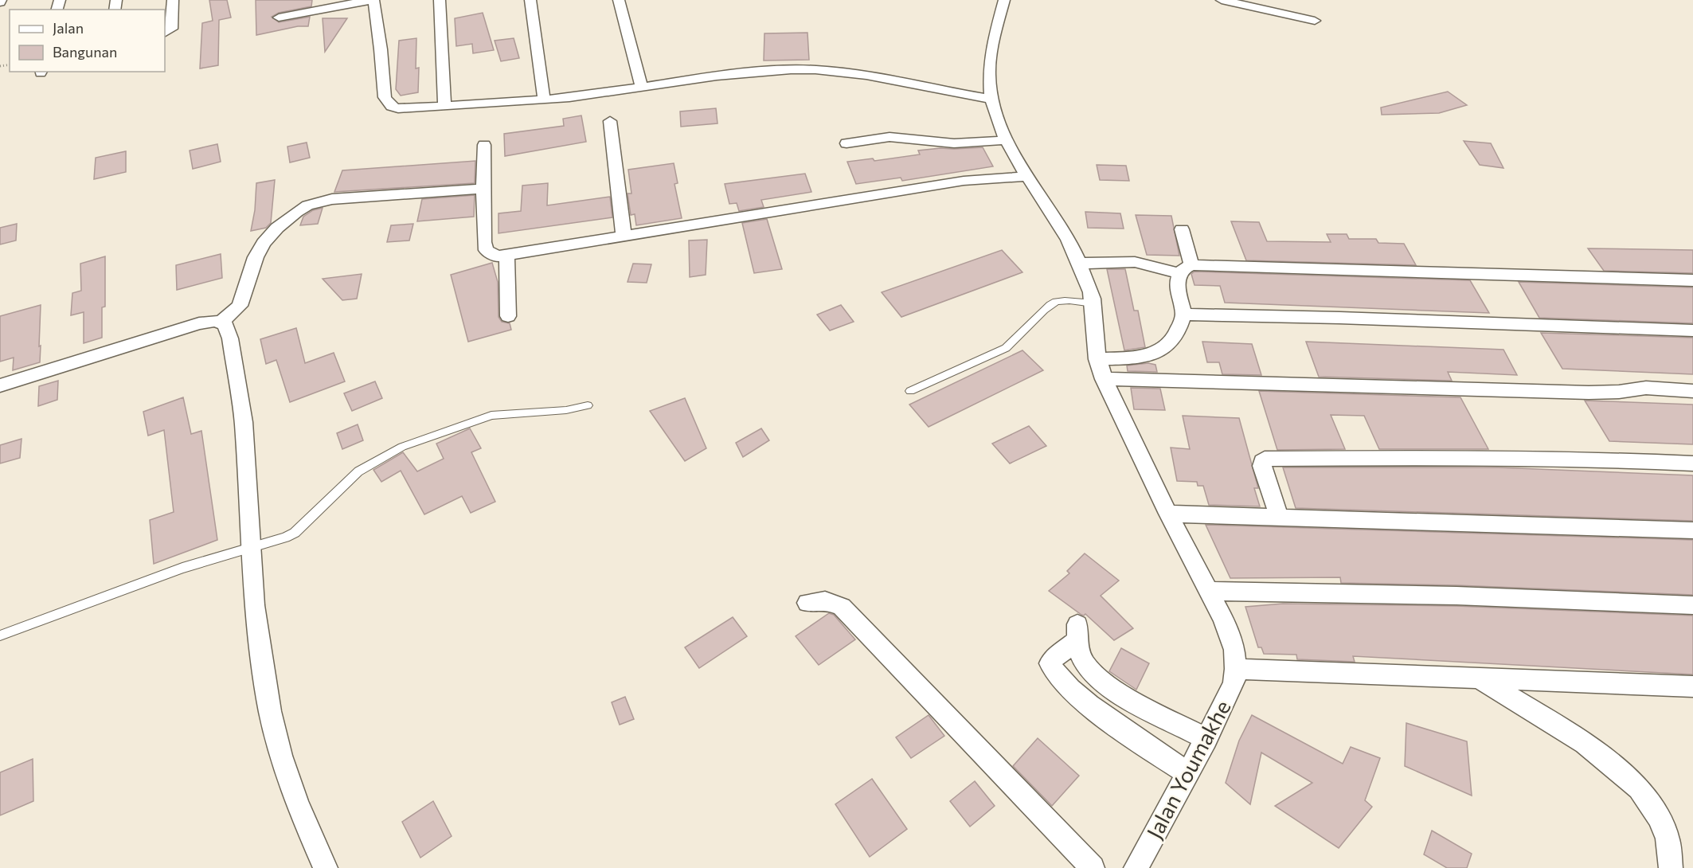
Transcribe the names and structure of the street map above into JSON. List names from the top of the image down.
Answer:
{
  "streets": {
    "street": ["Jalan Youmakhe"]
  },
  "legend": ["Jalan", "Bangunan"]
}
